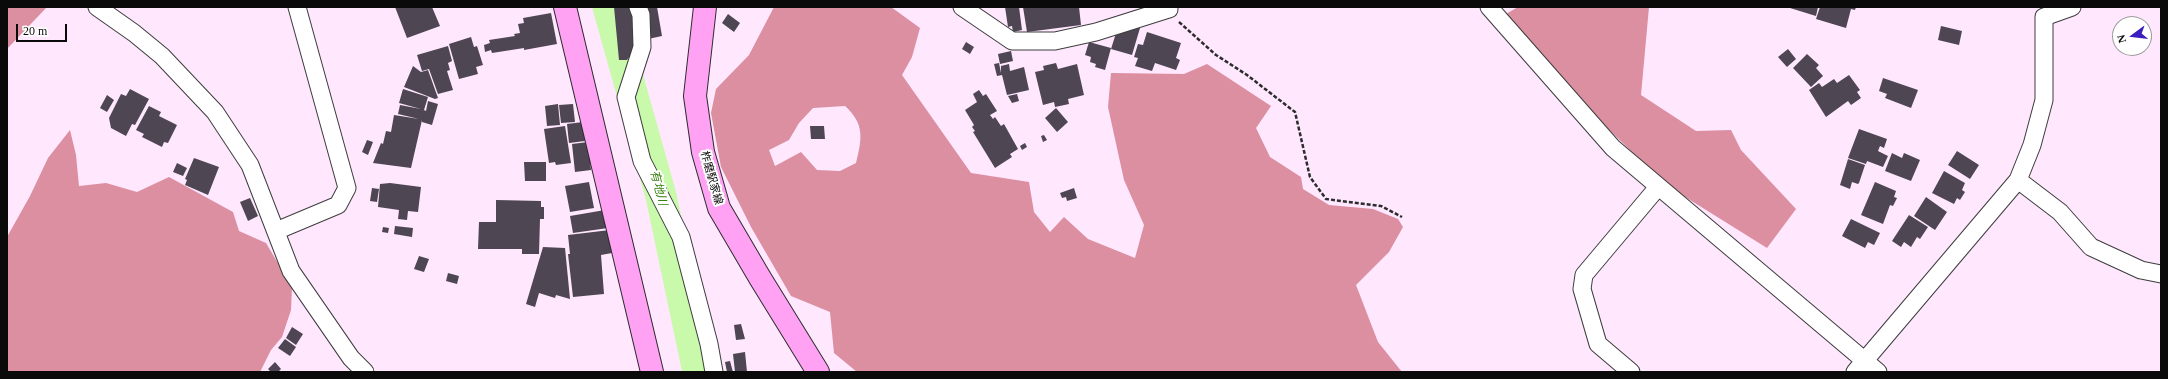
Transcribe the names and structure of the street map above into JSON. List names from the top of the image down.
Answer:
{
  "streets": {
    "main road": ["柞磨駅家線"]
  },
  "water": ["有地川"],
  "scale_bar": "20 m",
  "north": "left"
}
